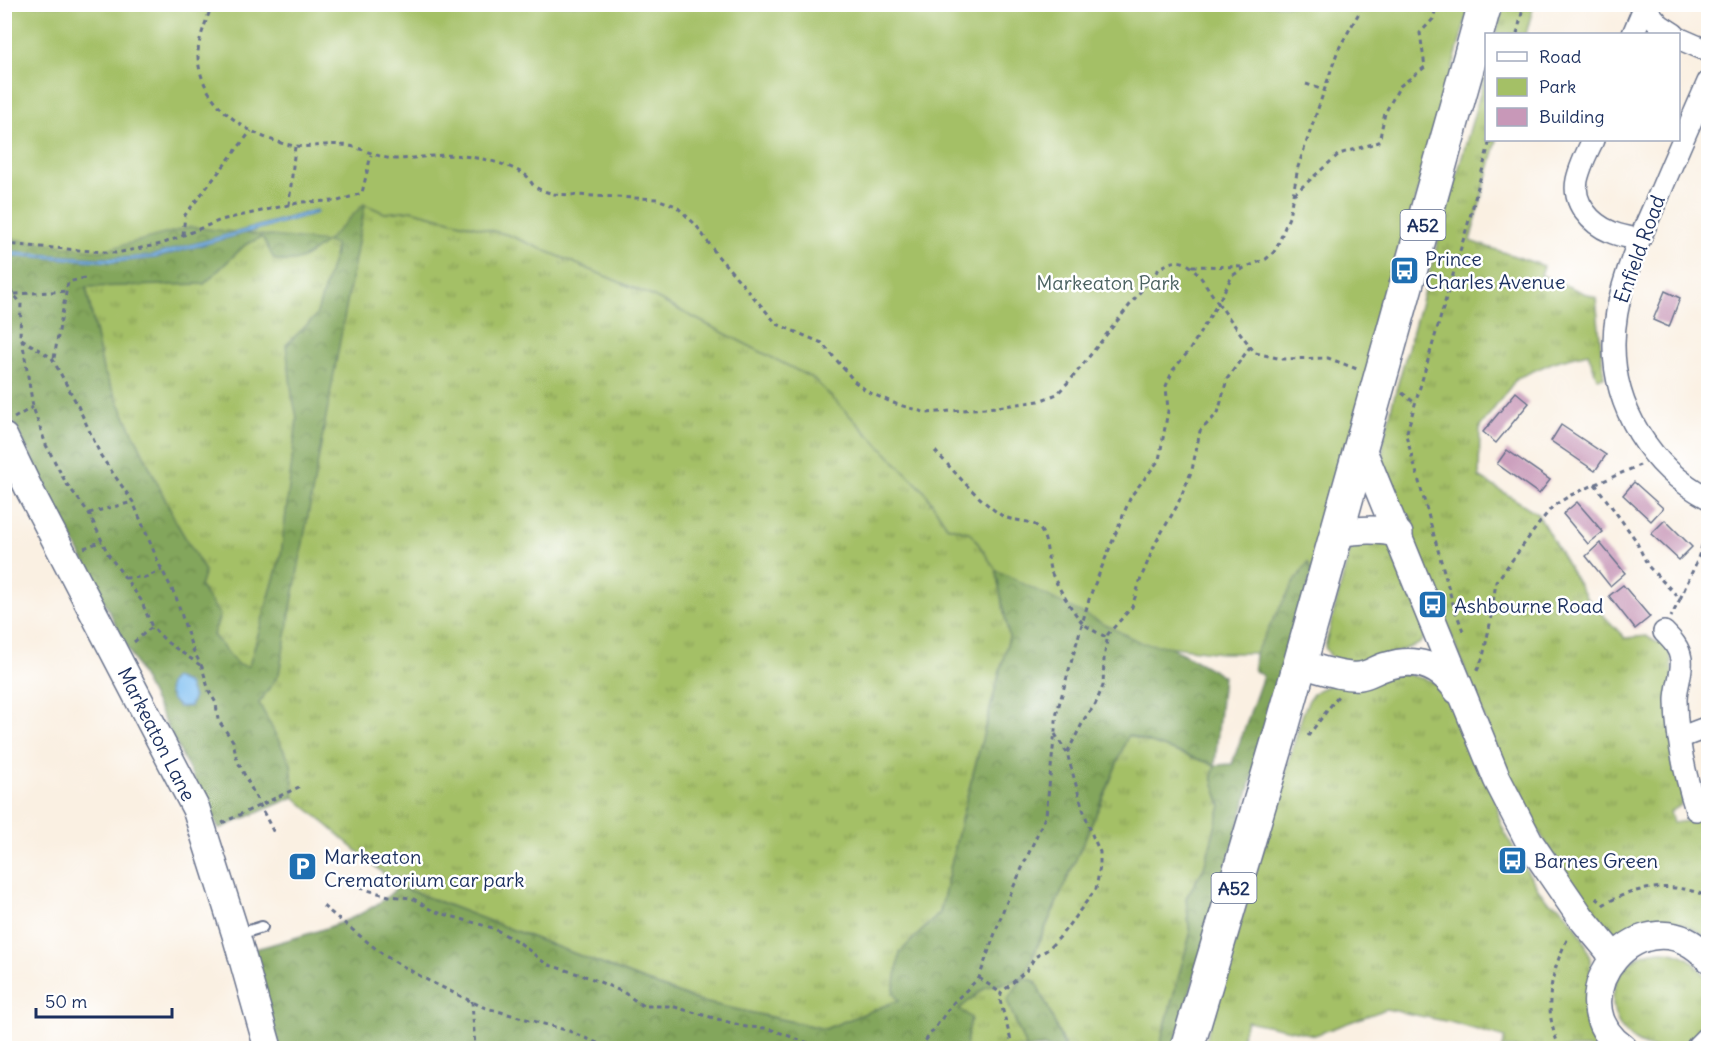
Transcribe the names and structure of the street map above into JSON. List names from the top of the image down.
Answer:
{
  "streets": {
    "highway": ["A52"],
    "street": ["Enfield Road", "Markeaton Lane"]
  },
  "parks": ["Markeaton Park"],
  "places": {
    "bus stop": ["Prince Charles Avenue", "Ashbourne Road", "Barnes Green"],
    "parking": ["Markeaton Crematorium car park"]
  },
  "legend": ["Road", "Park", "Building"],
  "scale_bar": "50 m"
}
